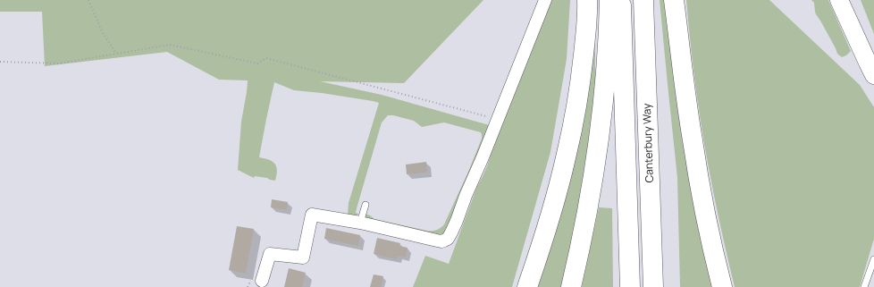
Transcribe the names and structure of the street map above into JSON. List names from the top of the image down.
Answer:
{
  "streets": {
    "highway": ["Canterbury Way"]
  }
}
